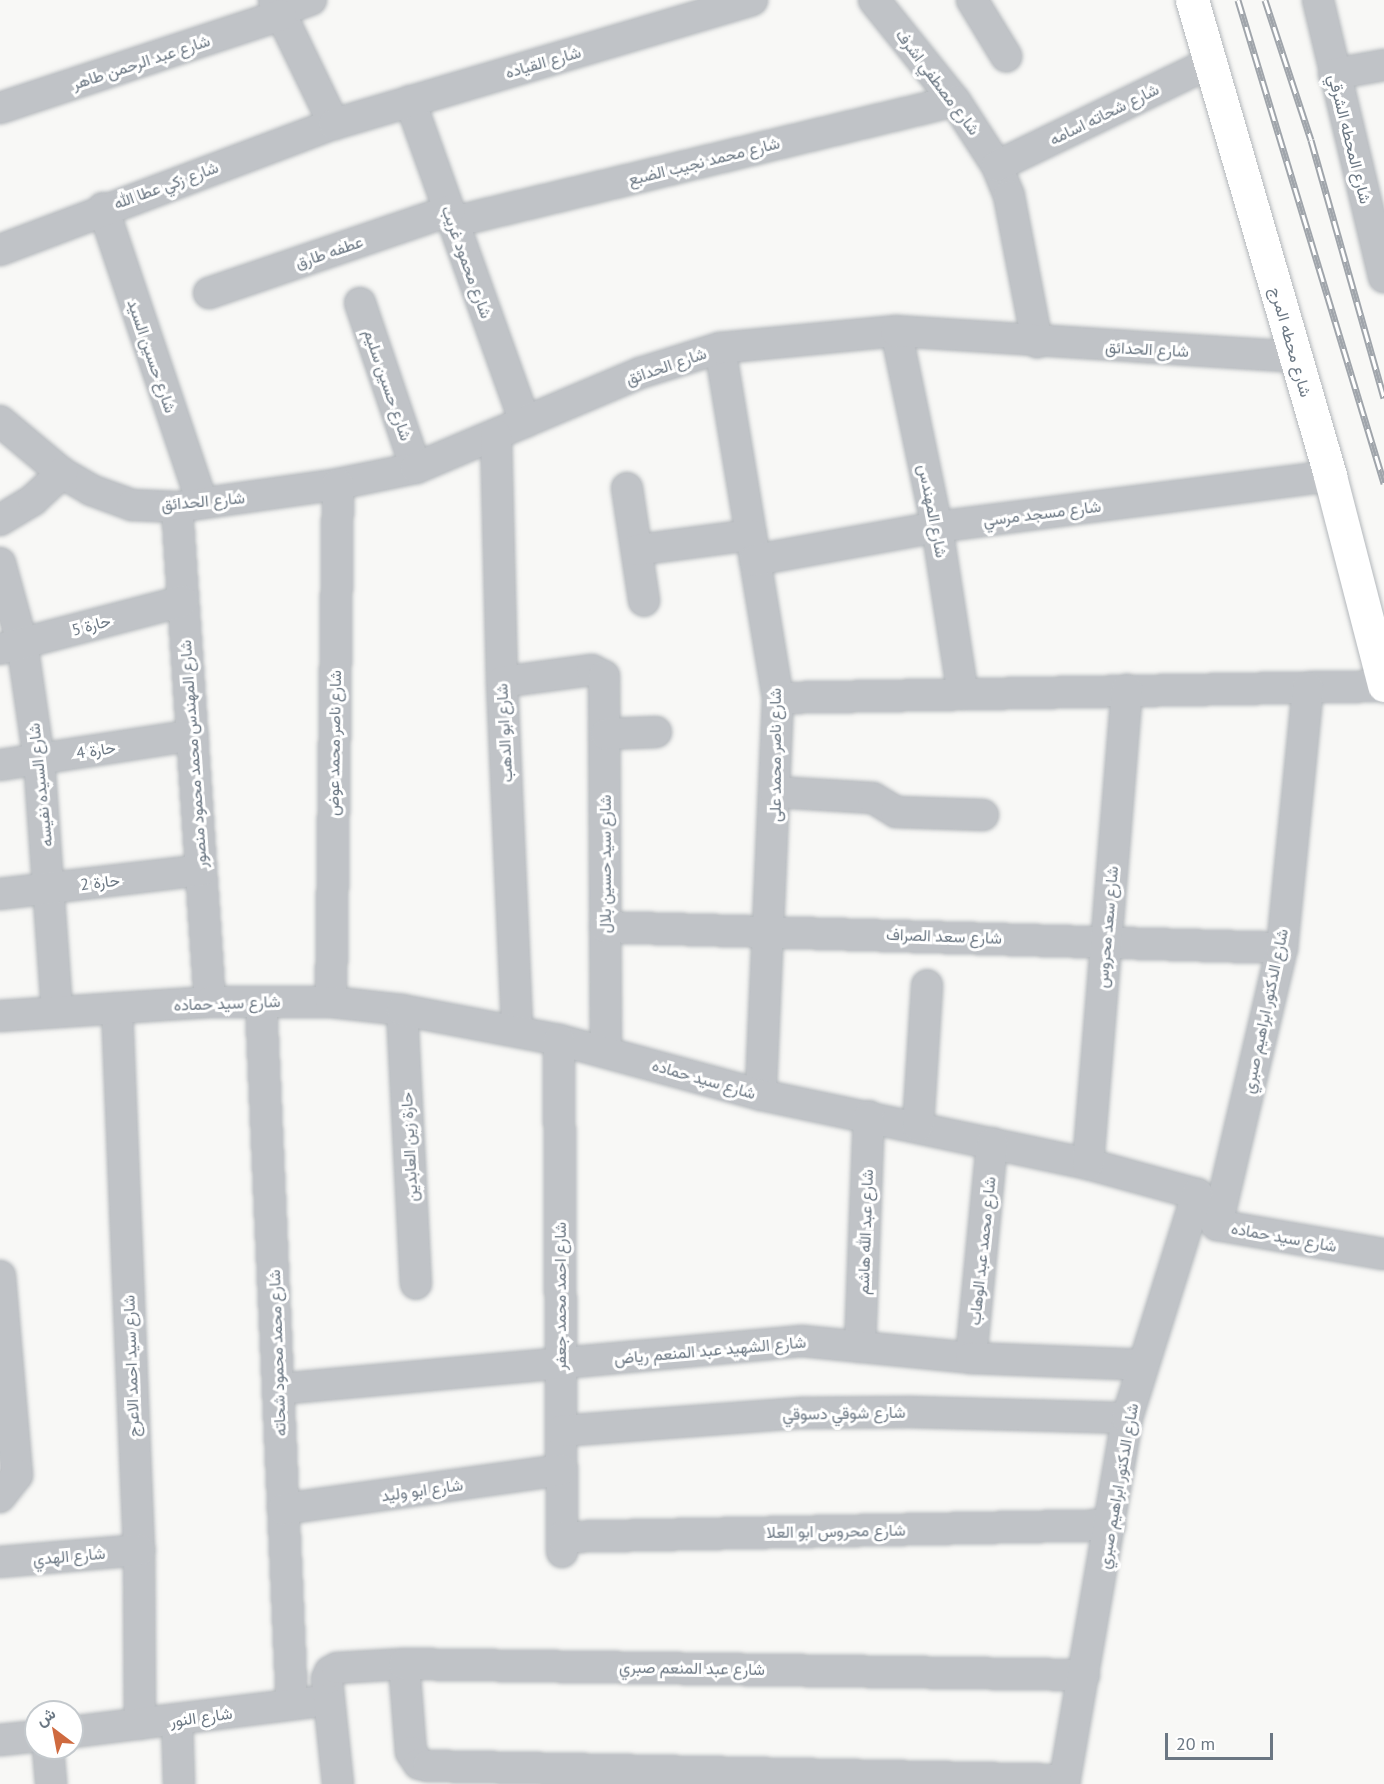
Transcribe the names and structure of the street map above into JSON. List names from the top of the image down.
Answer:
{
  "streets": {
    "main road": ["شارع محطه المرج"],
    "street": [
      "شارع عبد الرحمن طاهر",
      "شارع القياده",
      "شارع مصطفي اشرف",
      "شارع شحاته اسامه",
      "شارع المحطه الشرقي",
      "شارع محمد نجيب الضبع",
      "شارع زكي عطا الله",
      "عطفه طارق",
      "شارع محمود غريب",
      "شارع الحدائق",
      "شارع حسين السيد",
      "شارع حسين سليم",
      "شارع المهندس",
      "شارع مسجد مرسي",
      "حارة 5",
      "شارع ابو الدهب",
      "شارع ناصر محمد عوض",
      "حارة 4",
      "شارع المهندس محمد محمود منصور",
      "شارع ناصر محمد على",
      "شارع السيده نفيسه",
      "شارع سيد حسين بلال",
      "حارة 2",
      "شارع سعد محروس",
      "شارع سعد الصراف",
      "شارع سيد حماده",
      "شارع الدكتور ابراهيم صبري",
      "حارة زين العابدين",
      "شارع عبد الله هاشم",
      "شارع محمد عبد الوهاب",
      "شارع احمد محمد جعفر",
      "شارع الشهيد عبد المنعم رياض",
      "شارع محمد محمود شحاته",
      "شارع سيد احمد الاعرج",
      "شارع شوقي دسوقي",
      "شارع ابو وليد",
      "شارع محروس ابو العلا",
      "شارع الهدي",
      "شارع عبد المنعم صبري",
      "شارع النور"
    ]
  },
  "crossings": [
    ["شارع القياده", "شارع زكي عطا الله"],
    ["شارع القياده", "شارع محمود غريب"],
    ["شارع مصطفي اشرف", "شارع شحاته اسامه"],
    ["شارع مصطفي اشرف", "شارع محمد نجيب الضبع"],
    ["شارع مصطفي اشرف", "شارع الحدائق"],
    ["شارع شحاته اسامه", "شارع محطه المرج"],
    ["شارع محمد نجيب الضبع", "عطفه طارق"],
    ["شارع محمد نجيب الضبع", "شارع محمود غريب"],
    ["شارع زكي عطا الله", "شارع حسين السيد"],
    ["عطفه طارق", "شارع محمود غريب"],
    ["شارع محمود غريب", "شارع الحدائق"],
    ["شارع محطه المرج", "شارع الحدائق"],
    ["شارع محطه المرج", "شارع مسجد مرسي"],
    ["شارع الحدائق", "شارع حسين السيد"],
    ["شارع الحدائق", "شارع حسين سليم"],
    ["شارع الحدائق", "شارع المهندس"],
    ["شارع الحدائق", "شارع ابو الدهب"],
    ["شارع الحدائق", "شارع ناصر محمد عوض"],
    ["شارع الحدائق", "شارع المهندس محمد محمود منصور"],
    ["شارع الحدائق", "شارع ناصر محمد على"],
    ["شارع حسين السيد", "شارع المهندس محمد محمود منصور"],
    ["شارع المهندس", "شارع مسجد مرسي"],
    ["شارع مسجد مرسي", "شارع ناصر محمد على"],
    ["حارة 5", "شارع المهندس محمد محمود منصور"],
    ["حارة 5", "شارع السيده نفيسه"],
    ["شارع ابو الدهب", "شارع سيد حسين بلال"],
    ["شارع ابو الدهب", "شارع سيد حماده"],
    ["شارع ناصر محمد عوض", "شارع سيد حماده"],
    ["حارة 4", "شارع المهندس محمد محمود منصور"],
    ["حارة 4", "شارع السيده نفيسه"],
    ["شارع المهندس محمد محمود منصور", "حارة 2"],
    ["شارع المهندس محمد محمود منصور", "شارع سيد حماده"],
    ["شارع ناصر محمد على", "شارع سعد الصراف"],
    ["شارع ناصر محمد على", "شارع سيد حماده"],
    ["شارع السيده نفيسه", "حارة 2"],
    ["شارع السيده نفيسه", "شارع سيد حماده"],
    ["شارع سيد حسين بلال", "شارع سعد الصراف"],
    ["شارع سيد حسين بلال", "شارع سيد حماده"],
    ["شارع سعد محروس", "شارع سعد الصراف"],
    ["شارع سعد محروس", "شارع سيد حماده"],
    ["شارع سعد الصراف", "شارع الدكتور ابراهيم صبري"],
    ["شارع سيد حماده", "شارع الدكتور ابراهيم صبري"],
    ["شارع سيد حماده", "حارة زين العابدين"],
    ["شارع سيد حماده", "شارع عبد الله هاشم"],
    ["شارع سيد حماده", "شارع محمد عبد الوهاب"],
    ["شارع سيد حماده", "شارع احمد محمد جعفر"],
    ["شارع سيد حماده", "شارع محمد محمود شحاته"],
    ["شارع سيد حماده", "شارع سيد احمد الاعرج"],
    ["شارع الدكتور ابراهيم صبري", "شارع الشهيد عبد المنعم رياض"],
    ["شارع الدكتور ابراهيم صبري", "شارع شوقي دسوقي"],
    ["شارع الدكتور ابراهيم صبري", "شارع محروس ابو العلا"],
    ["شارع الدكتور ابراهيم صبري", "شارع عبد المنعم صبري"],
    ["شارع عبد الله هاشم", "شارع الشهيد عبد المنعم رياض"],
    ["شارع محمد عبد الوهاب", "شارع الشهيد عبد المنعم رياض"],
    ["شارع احمد محمد جعفر", "شارع الشهيد عبد المنعم رياض"],
    ["شارع احمد محمد جعفر", "شارع شوقي دسوقي"],
    ["شارع احمد محمد جعفر", "شارع ابو وليد"],
    ["شارع احمد محمد جعفر", "شارع محروس ابو العلا"],
    ["شارع الشهيد عبد المنعم رياض", "شارع محمد محمود شحاته"],
    ["شارع محمد محمود شحاته", "شارع ابو وليد"],
    ["شارع محمد محمود شحاته", "شارع النور"],
    ["شارع سيد احمد الاعرج", "شارع الهدي"],
    ["شارع سيد احمد الاعرج", "شارع النور"],
    ["شارع عبد المنعم صبري", "شارع النور"]
  ],
  "scale_bar": "20 m",
  "north": "top left"
}
